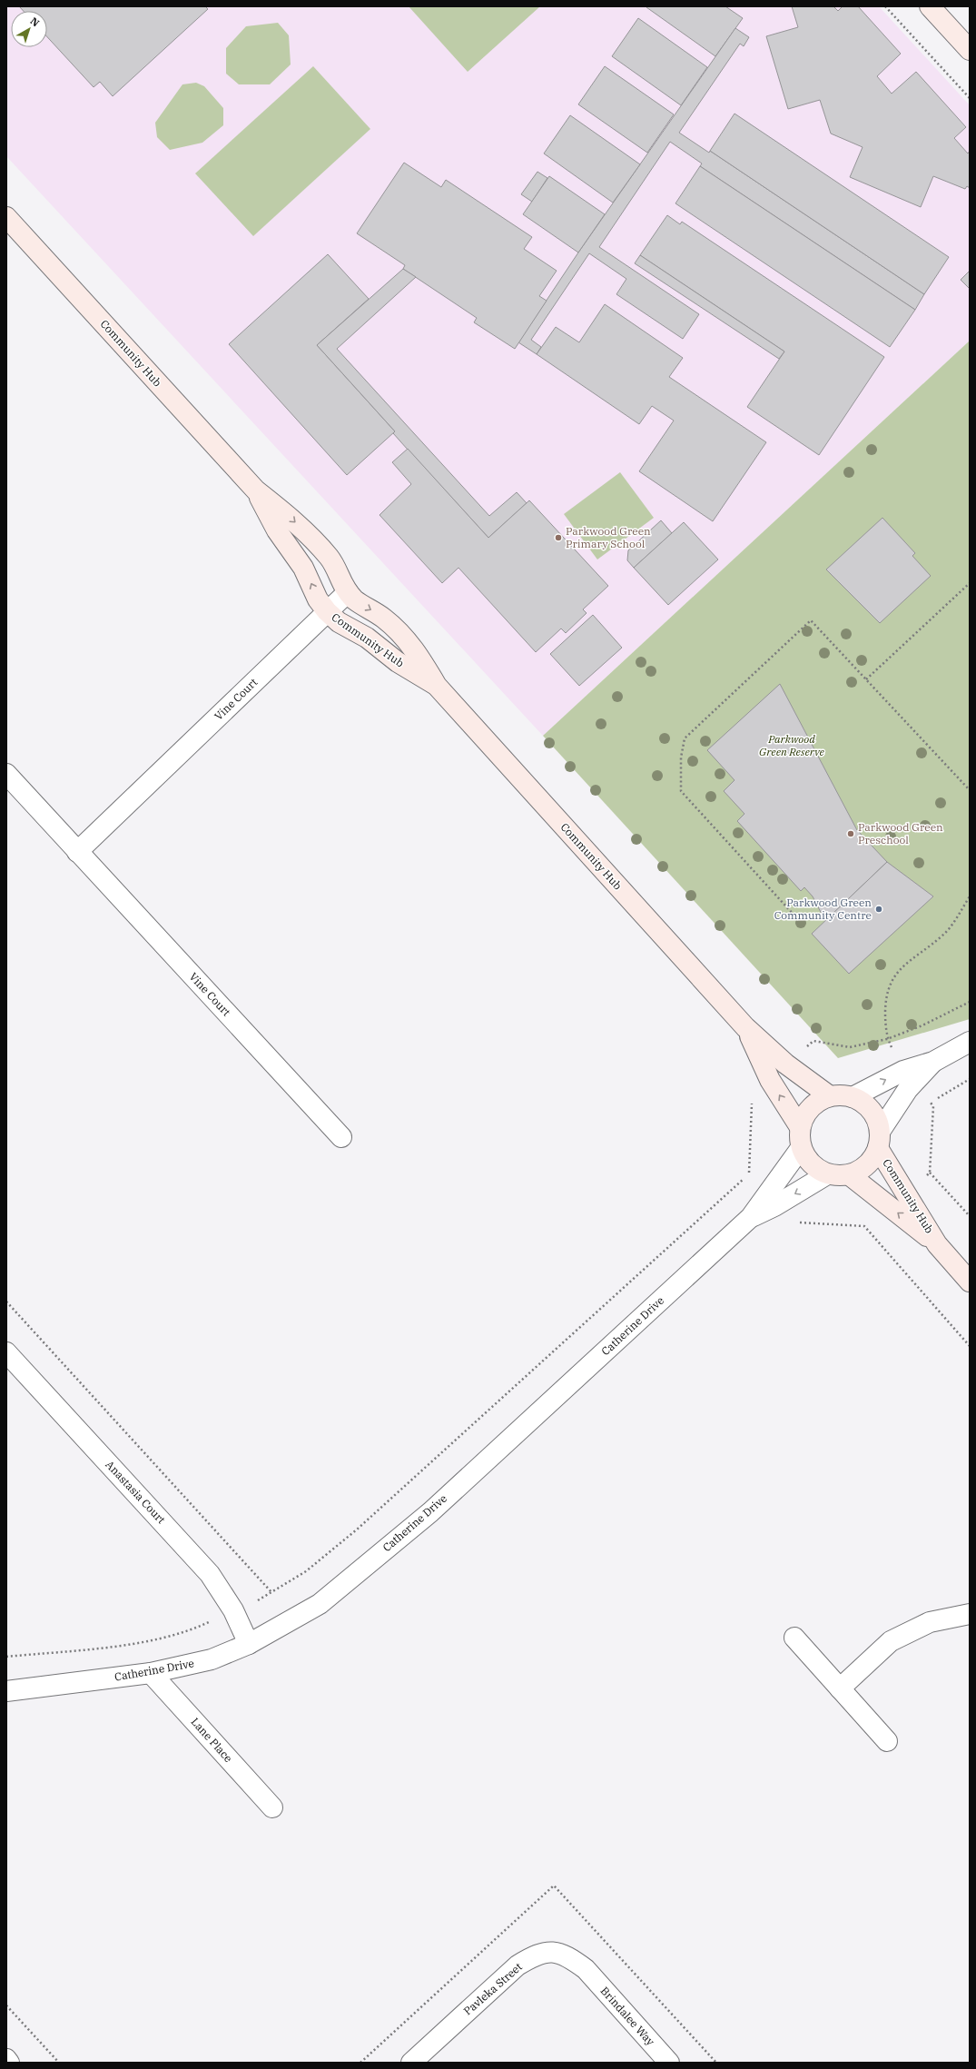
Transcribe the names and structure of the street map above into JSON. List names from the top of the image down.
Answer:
{
  "streets": {
    "street": [
      "Community Hub",
      "Vine Court",
      "Catherine Drive",
      "Anastasia Court",
      "Lane Place",
      "Pavleka Street",
      "Brindalee Way"
    ]
  },
  "crossings": [
    ["Community Hub", "Vine Court"],
    ["Community Hub", "Catherine Drive"],
    ["Catherine Drive", "Anastasia Court"],
    ["Catherine Drive", "Lane Place"],
    ["Pavleka Street", "Brindalee Way"]
  ],
  "parks": ["Parkwood Green Reserve"],
  "places": ["Parkwood Green Primary School", "Parkwood Green Preschool", "Parkwood Green Community Centre"],
  "north": "top right"
}
